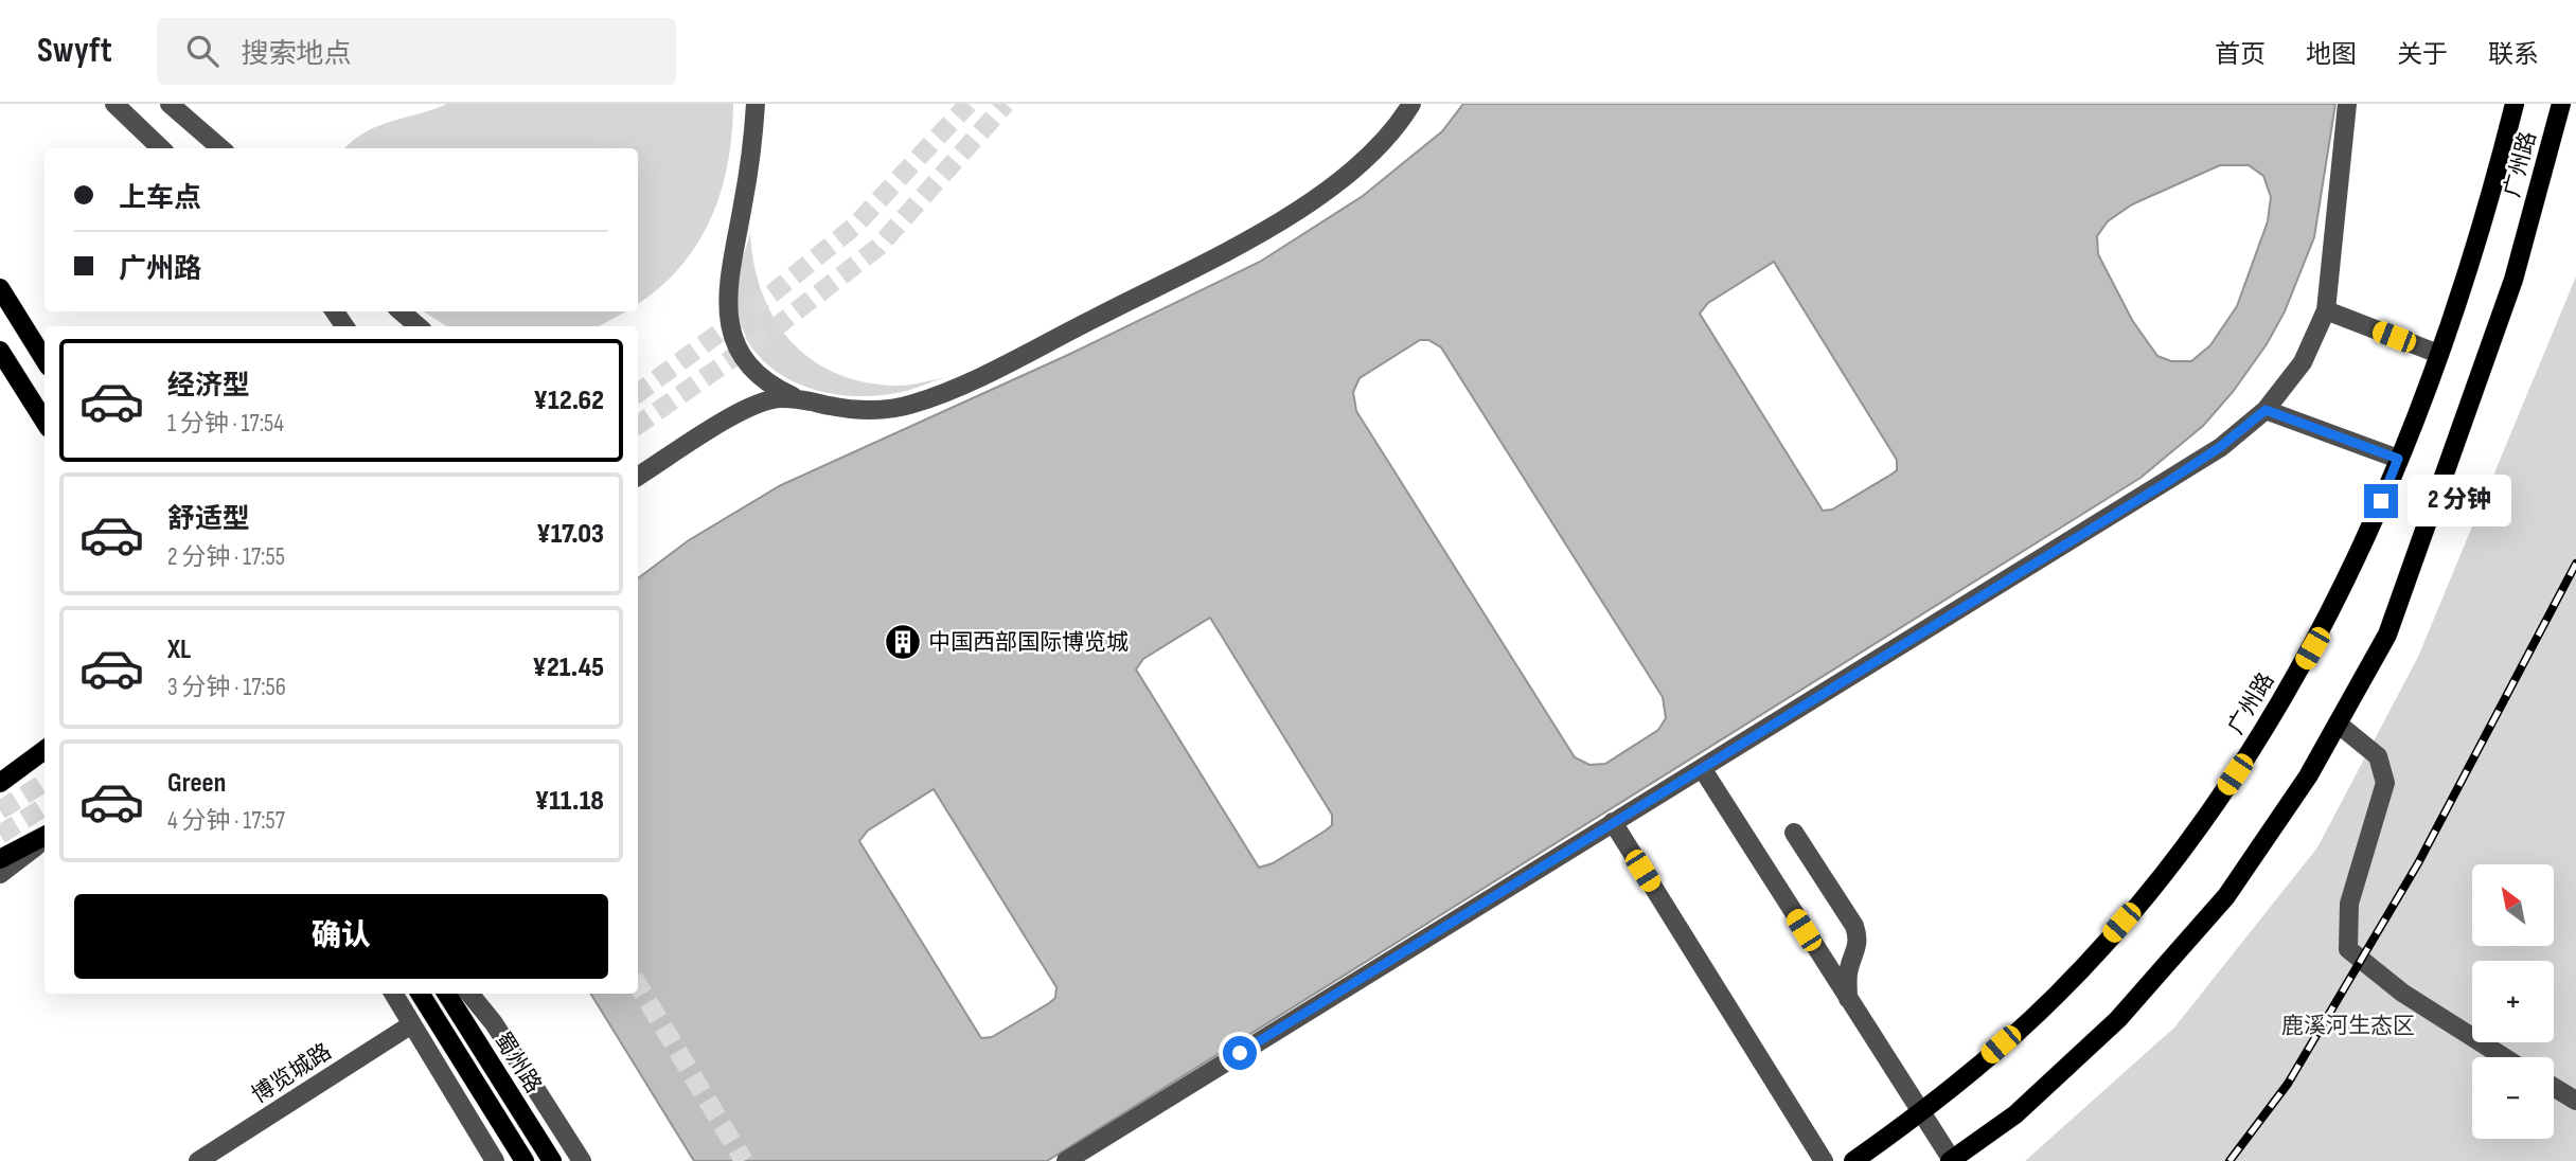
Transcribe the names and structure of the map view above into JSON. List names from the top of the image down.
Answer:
{
  "streets": {
    "main road": ["广州路", "蜀州路"],
    "street": ["博览城路"]
  },
  "parks": ["鹿溪河生态区"],
  "places": {
    "building": ["中国西部国际博览城"]
  },
  "north": "top left",
  "page": {
    "header": "Swyft",
    "search": "搜索地点",
    "nav": [
      "首页",
      "地图",
      "关于",
      "联系"
    ],
    "banner": ["上车点", "广州路"],
    "list": [
      {
        "name": "经济型",
        "note": "1 分钟 · 17:54",
        "value": "¥12.62"
      },
      {
        "name": "舒适型",
        "note": "2 分钟 · 17:55",
        "value": "¥17.03"
      },
      {
        "name": "XL",
        "note": "3 分钟 · 17:56",
        "value": "¥21.45"
      },
      {
        "name": "Green",
        "note": "4 分钟 · 17:57",
        "value": "¥11.18"
      }
    ],
    "bubble": "2 分钟",
    "map_buttons": ["+", "−"],
    "buttons": "确认"
  }
}
